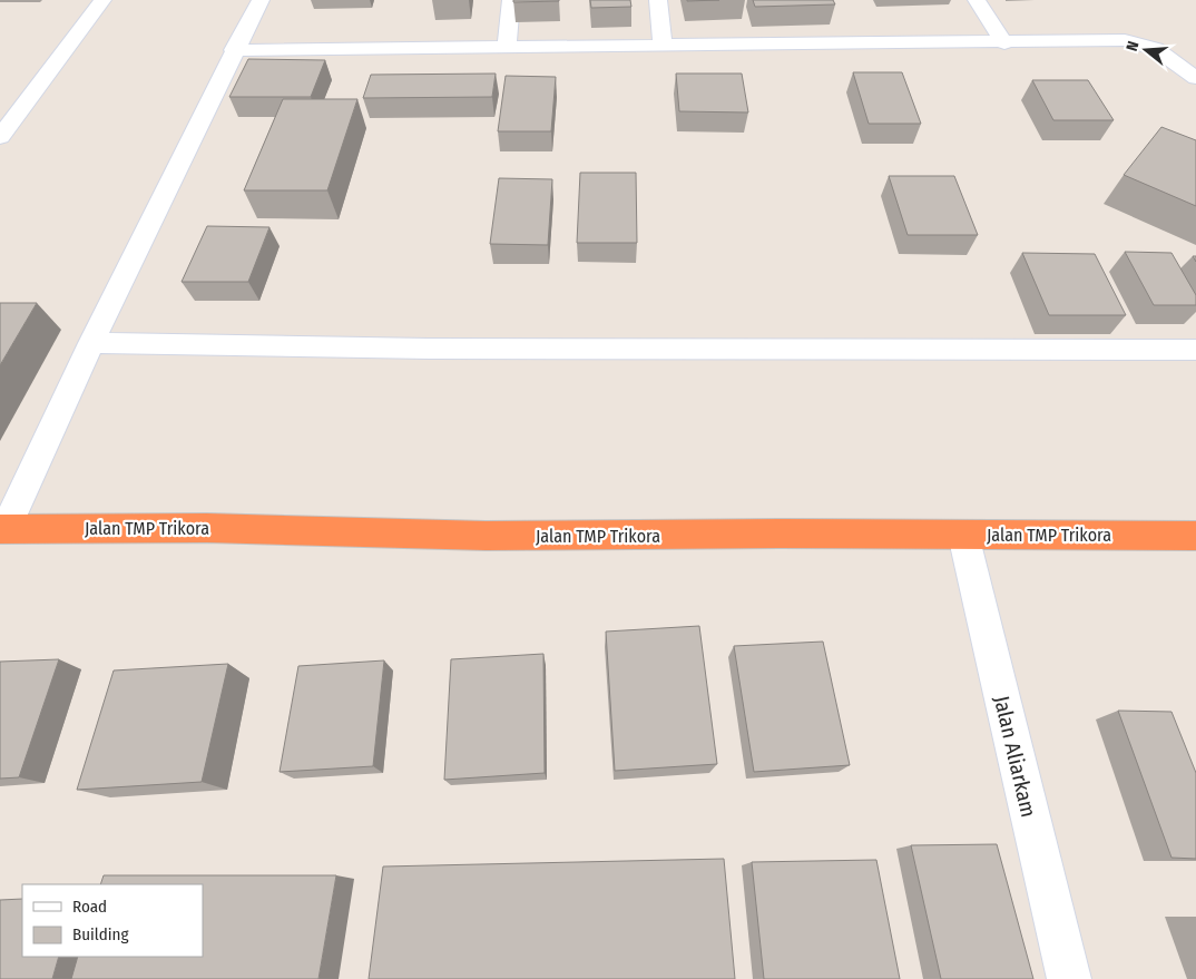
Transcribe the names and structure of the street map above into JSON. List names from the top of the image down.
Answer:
{
  "streets": {
    "highway": ["Jalan TMP Trikora"],
    "street": ["Jalan Aliarkam"]
  },
  "crossings": [
    ["Jalan TMP Trikora", "Jalan Aliarkam"]
  ],
  "legend": ["Road", "Building"],
  "north": "left"
}
